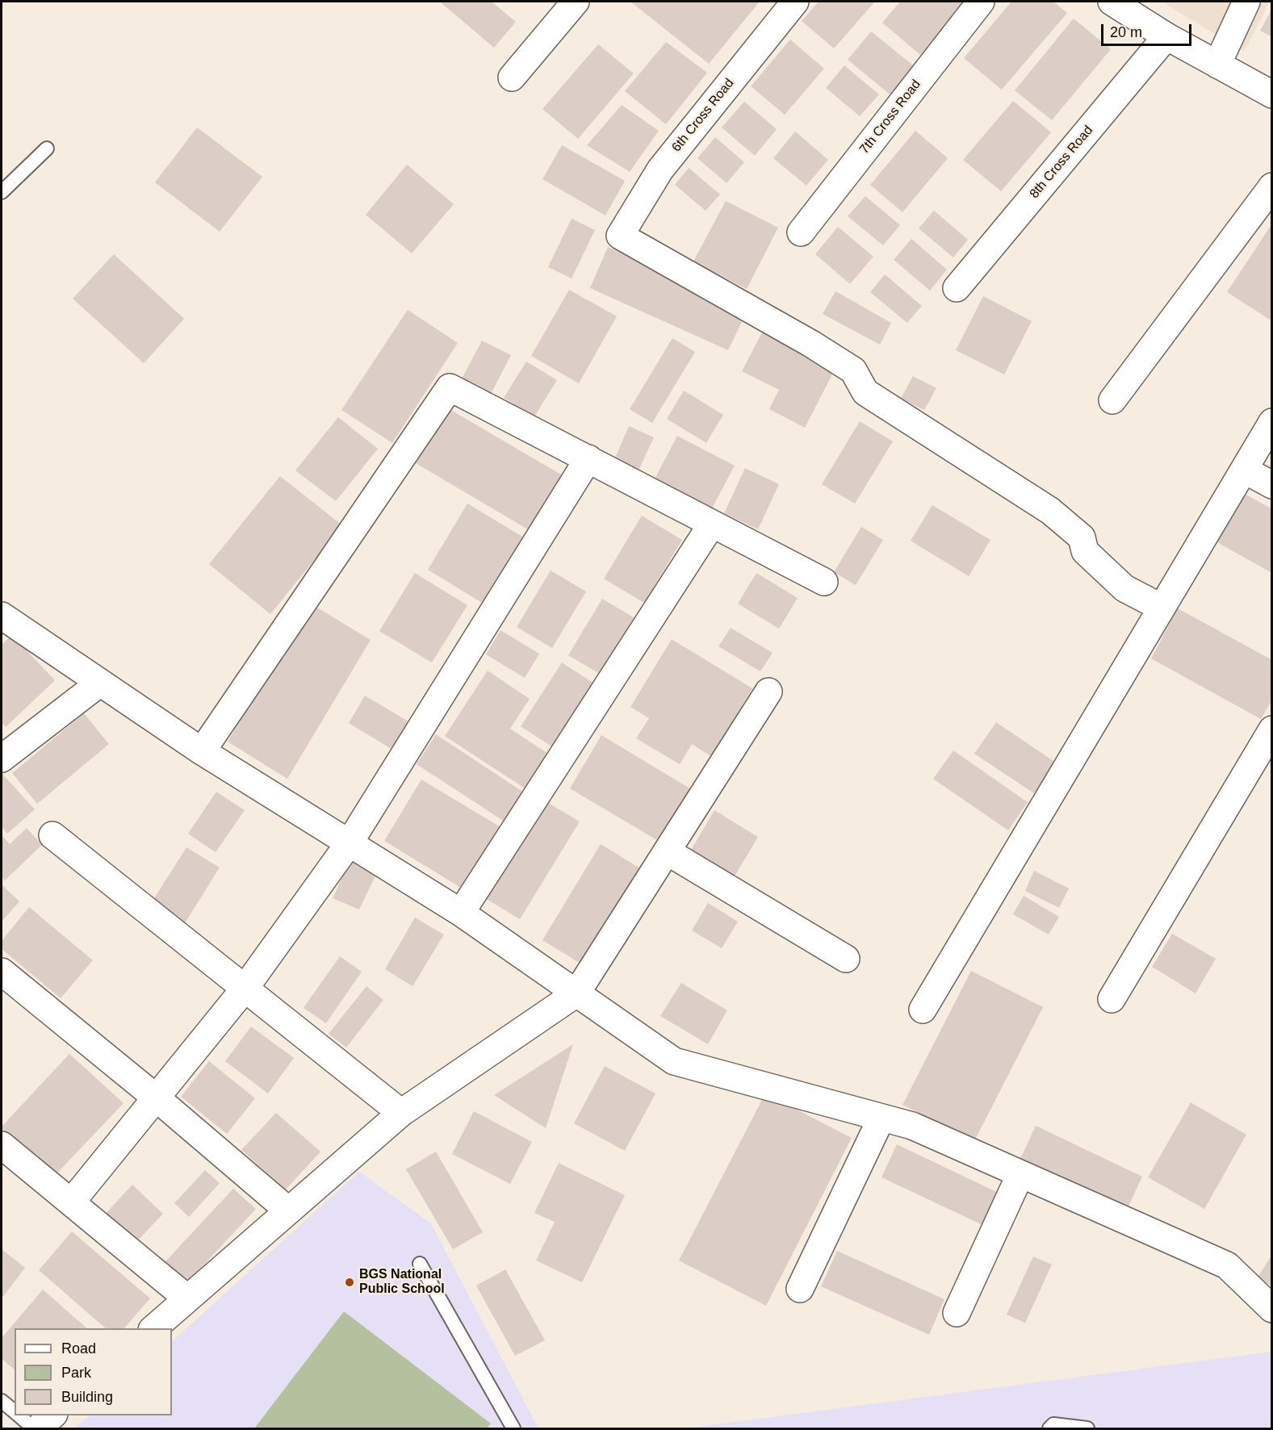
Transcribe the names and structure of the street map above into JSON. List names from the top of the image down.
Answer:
{
  "streets": {
    "street": ["6th Cross Road", "7th Cross Road", "8th Cross Road"]
  },
  "places": ["BGS National Public School"],
  "legend": ["Road", "Park", "Building"],
  "scale_bar": "20 m"
}
